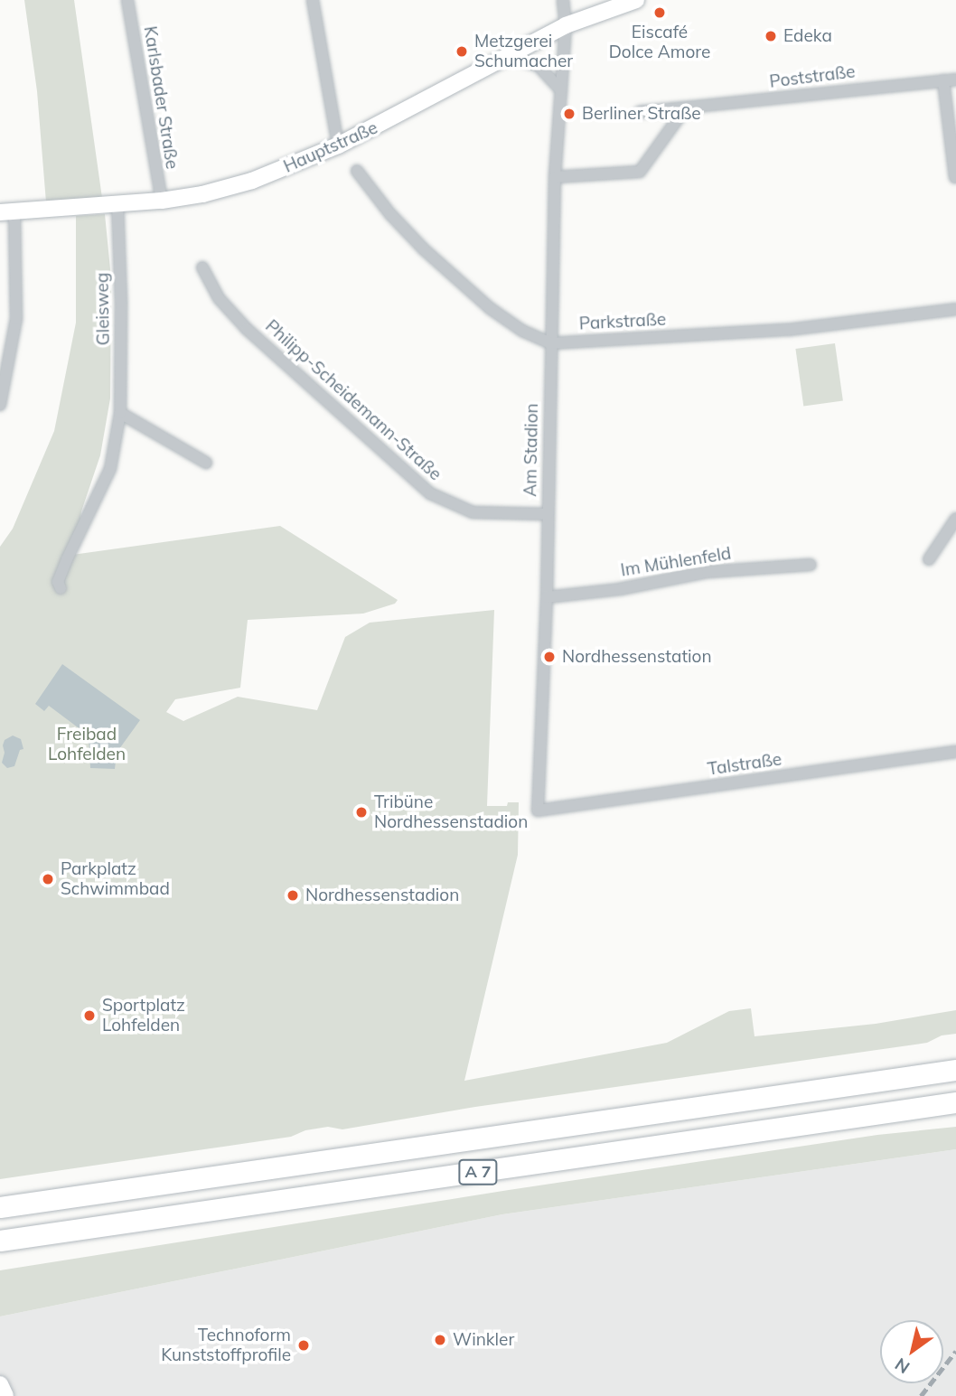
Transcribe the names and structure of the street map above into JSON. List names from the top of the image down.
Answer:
{
  "streets": {
    "highway": ["A 7"],
    "main road": ["Hauptstraße"],
    "street": [
      "Poststraße",
      "Karlsbader Straße",
      "Gleisweg",
      "Parkstraße",
      "Philipp-Scheidemann-Straße",
      "Am Stadion",
      "Im Mühlenfeld",
      "Talstraße"
    ]
  },
  "crossings": [
    ["Karlsbader Straße", "Hauptstraße"],
    ["Hauptstraße", "Gleisweg"],
    ["Hauptstraße", "Am Stadion"],
    ["Parkstraße", "Am Stadion"],
    ["Philipp-Scheidemann-Straße", "Am Stadion"],
    ["Am Stadion", "Im Mühlenfeld"],
    ["Am Stadion", "Talstraße"]
  ],
  "parks": ["Freibad Lohfelden"],
  "places": [
    "Eiscafé Dolce Amore",
    "Edeka",
    "Metzgerei Schumacher",
    "Berliner Straße",
    "Nordhessenstation",
    "Tribüne Nordhessenstadion",
    "Parkplatz Schwimmbad",
    "Nordhessenstadion",
    "Sportplatz Lohfelden",
    "Winkler",
    "Technoform Kunststoffprofile"
  ],
  "north": "bottom left"
}
